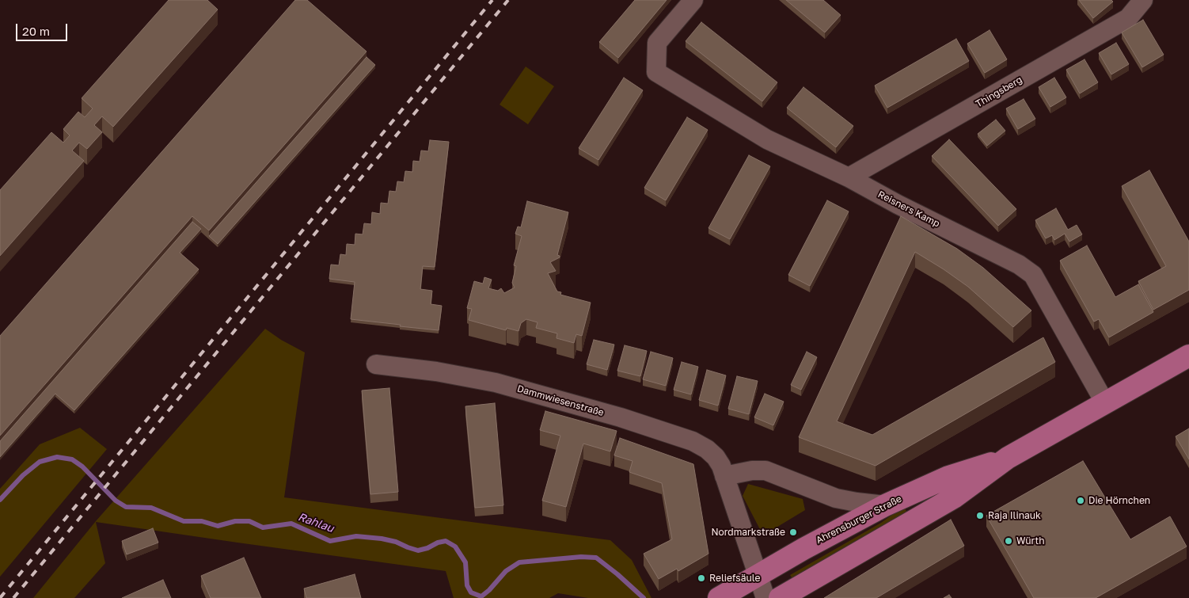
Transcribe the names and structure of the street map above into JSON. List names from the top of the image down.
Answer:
{
  "streets": {
    "main road": ["Ahrensburger Straße"],
    "street": ["Thingsberg", "Reisners Kamp", "Dammwiesenstraße"]
  },
  "crossings": [
    ["Thingsberg", "Reisners Kamp"],
    ["Reisners Kamp", "Ahrensburger Straße"],
    ["Dammwiesenstraße", "Ahrensburger Straße"]
  ],
  "water": ["Rahlau"],
  "places": [
    "Die Hörnchen",
    "Raja Ilinauk",
    "Nordmarkstraße",
    "Würth",
    "Reliefsäule"
  ],
  "scale_bar": "20 m"
}
